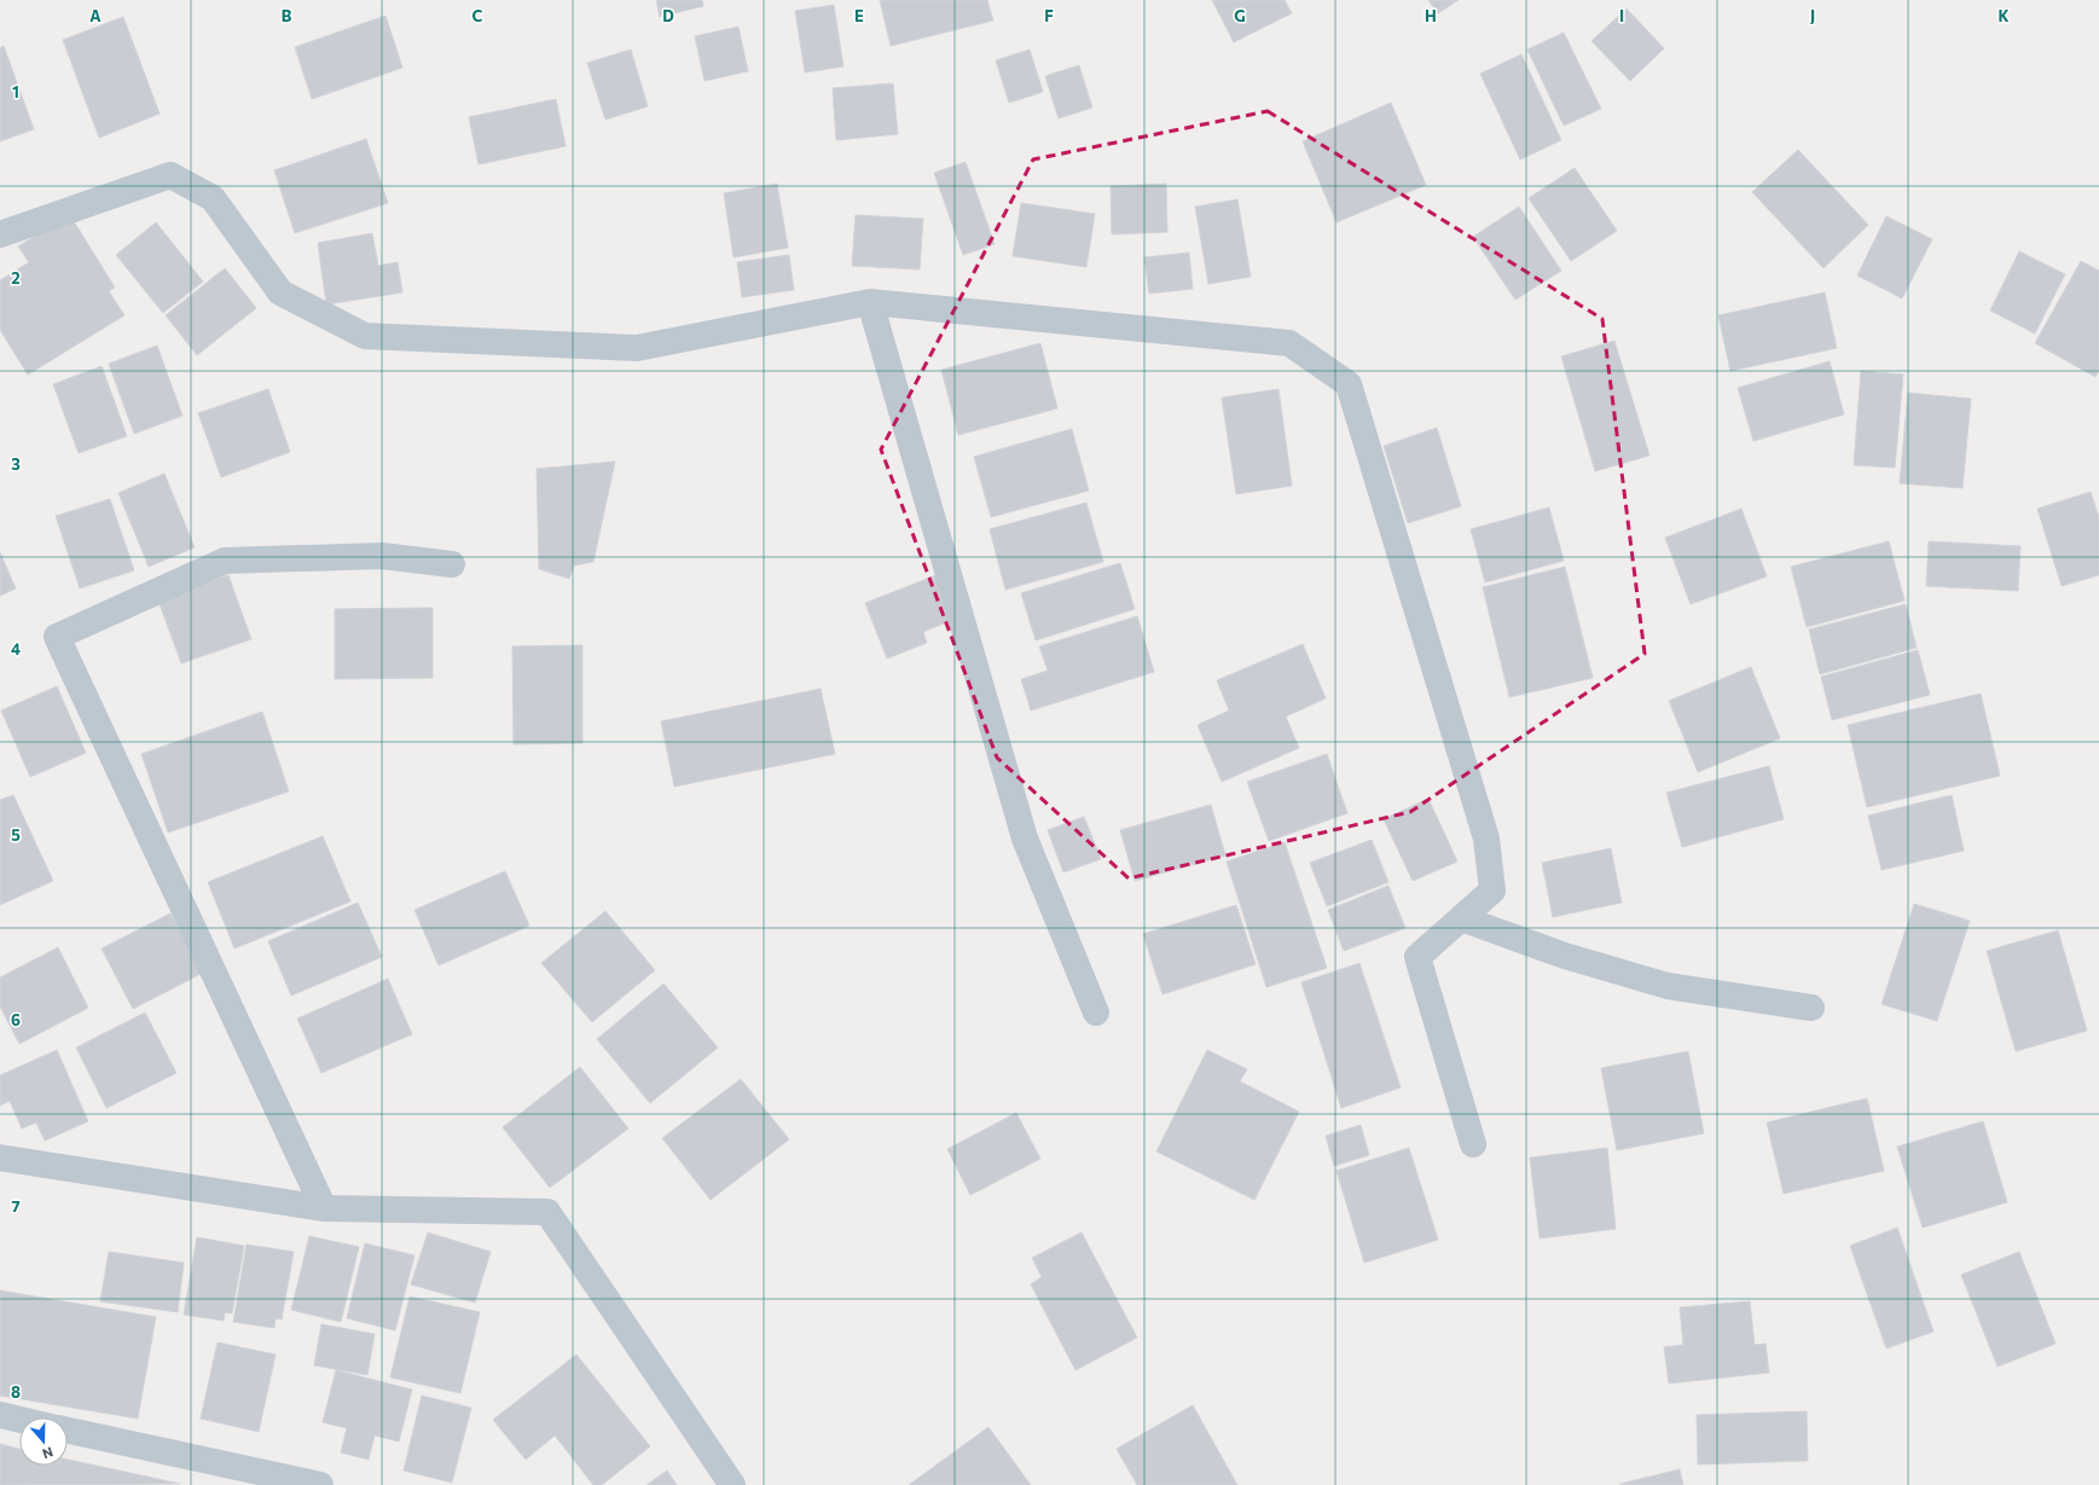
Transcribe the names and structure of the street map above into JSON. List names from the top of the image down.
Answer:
{
  "north": "bottom",
  "grid": {
    "columns": [
      "A",
      "B",
      "C",
      "D",
      "E",
      "F",
      "G",
      "H",
      "I",
      "J",
      "K"
    ],
    "rows": [
      "1",
      "2",
      "3",
      "4",
      "5",
      "6",
      "7",
      "8"
    ]
  }
}
